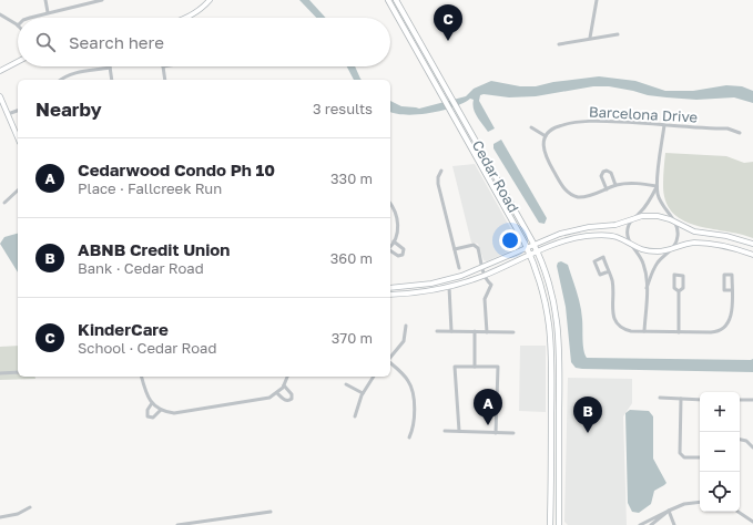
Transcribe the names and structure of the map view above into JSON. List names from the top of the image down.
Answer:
{
  "streets": {
    "main road": ["Cedar Road"],
    "street": ["Barcelona Drive"]
  },
  "page": {
    "pins": ["C", "A", "B"],
    "search": "Search here",
    "heading": ["Nearby", "3 results"],
    "list": [
      {
        "mark": "A",
        "name": "Cedarwood Condo Ph 10",
        "note": "Place · Fallcreek Run",
        "value": "330 m"
      },
      {
        "mark": "B",
        "name": "ABNB Credit Union",
        "note": "Bank · Cedar Road",
        "value": "360 m"
      },
      {
        "mark": "C",
        "name": "KinderCare",
        "note": "School · Cedar Road",
        "value": "370 m"
      }
    ],
    "map_buttons": ["+", "−"]
  }
}
